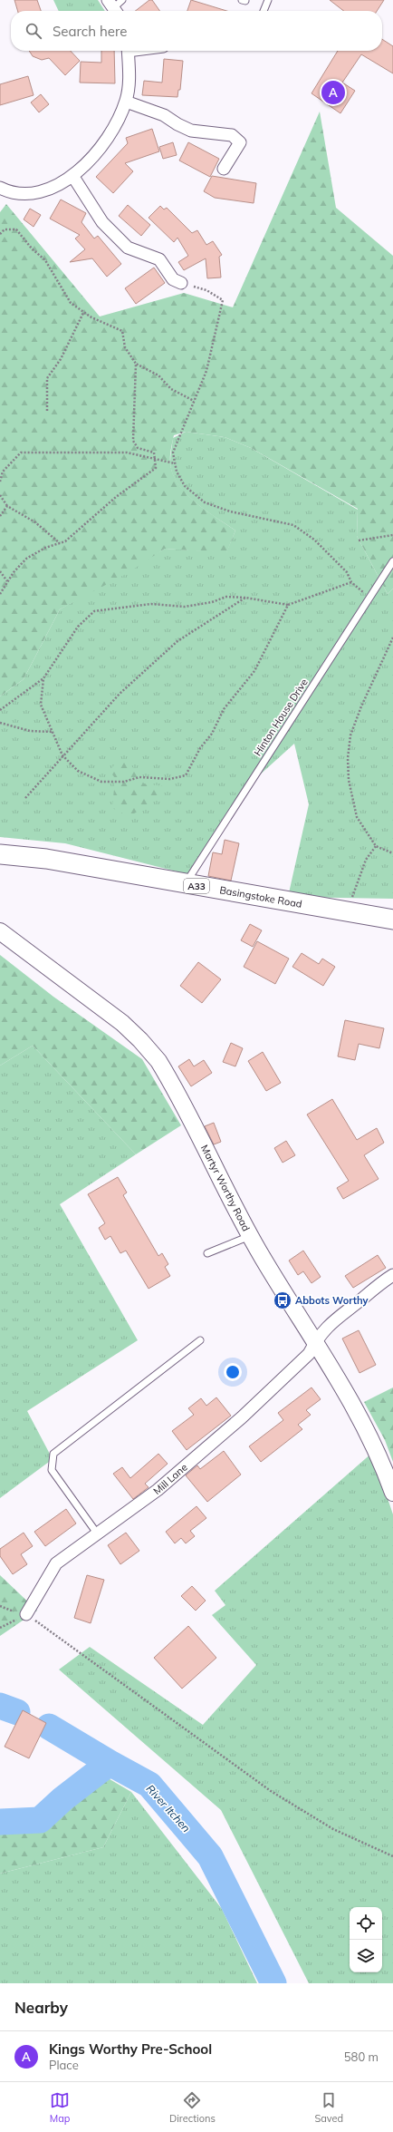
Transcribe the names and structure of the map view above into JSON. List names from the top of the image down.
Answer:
{
  "streets": {
    "main road": ["A33", "Basingstoke Road", "Martyr Worthy Road"],
    "street": ["Mill Lane"],
    "lane": ["Hinton House Drive"]
  },
  "crossings": [
    ["Hinton House Drive", "Basingstoke Road"],
    ["Martyr Worthy Road", "Mill Lane"]
  ],
  "water": ["River Itchen"],
  "places": {
    "bus stop": ["Abbots Worthy"]
  },
  "page": {
    "search": "Search here",
    "pins": "A",
    "heading": "Nearby",
    "list": [
      {
        "mark": "A",
        "name": "Kings Worthy Pre-School",
        "note": "Place",
        "value": "580 m"
      }
    ],
    "nav": ["Map", "Directions", "Saved"]
  }
}
